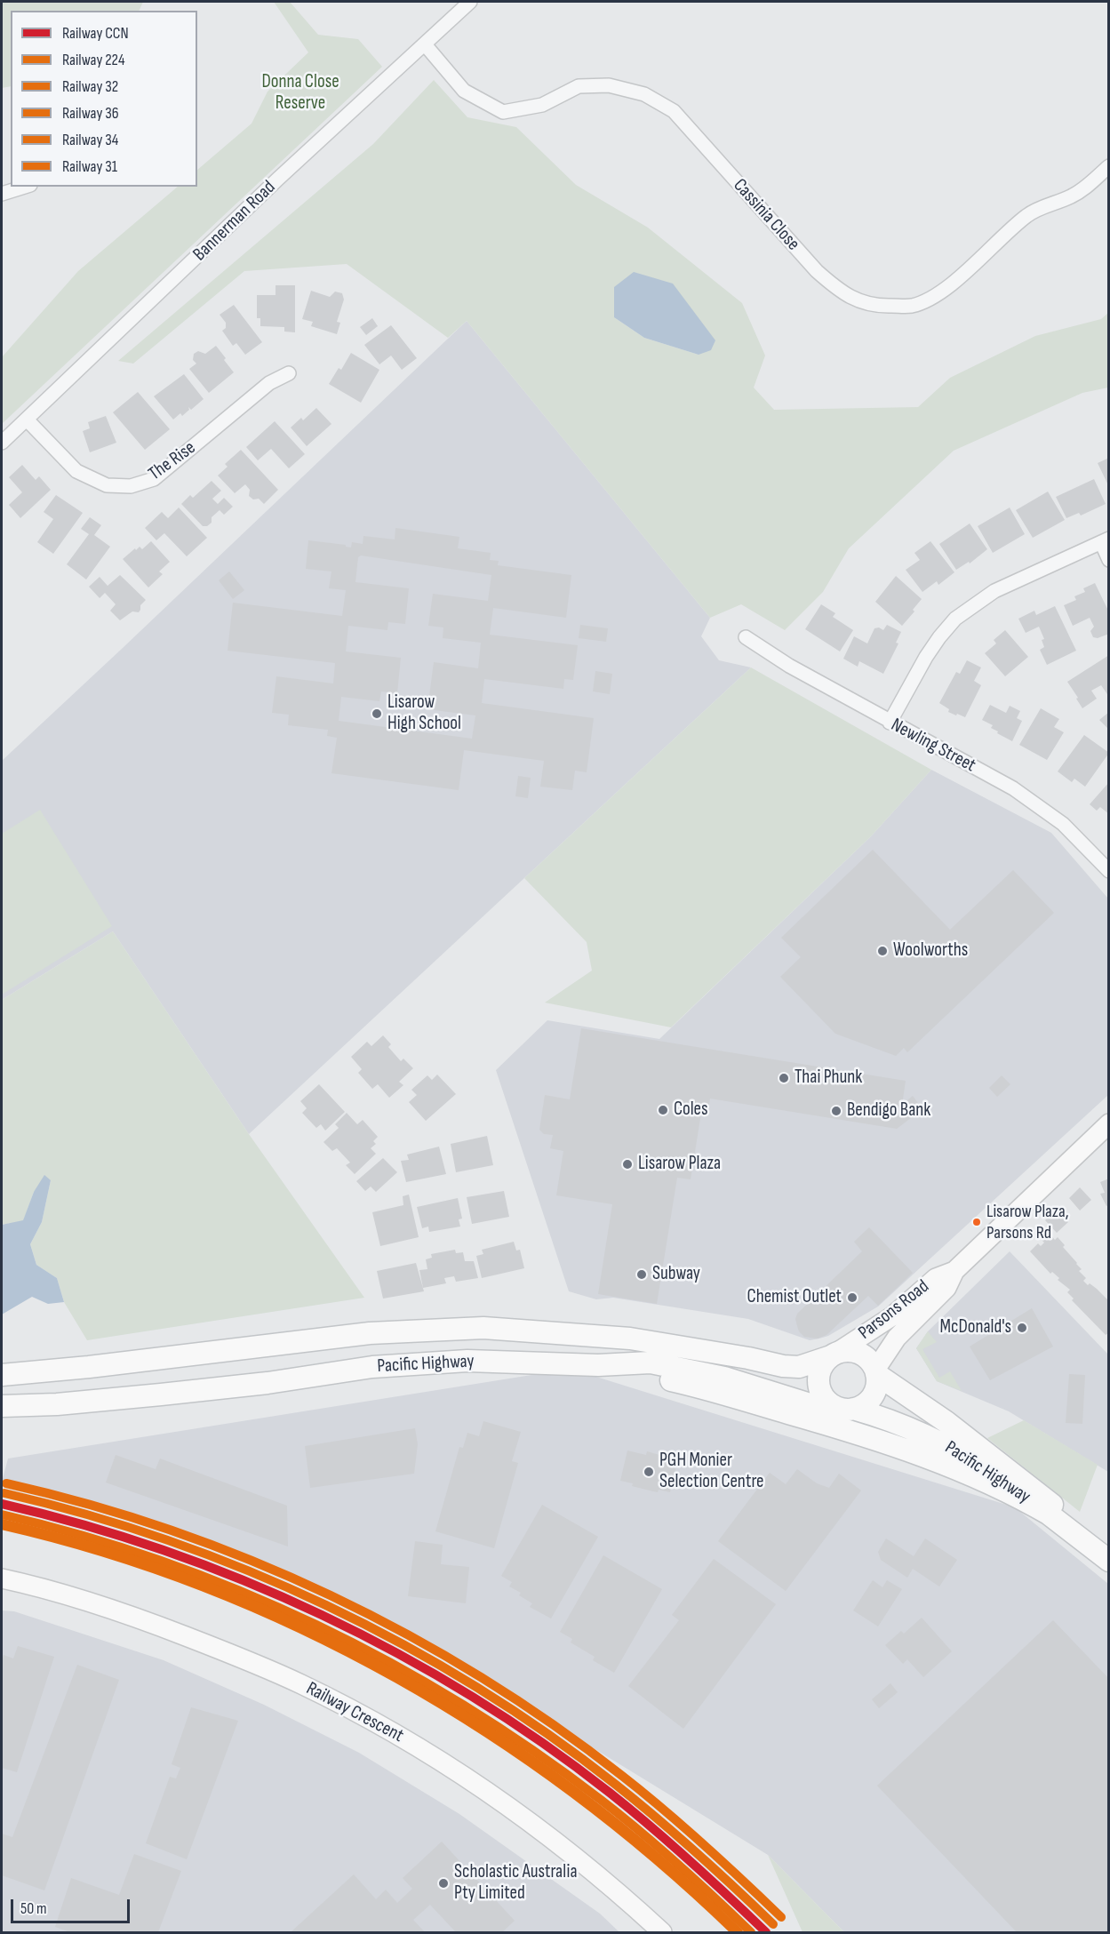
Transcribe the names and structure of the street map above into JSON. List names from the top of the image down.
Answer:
{
  "streets": {
    "main road": ["Parsons Road", "Pacific Highway", "Railway Crescent"],
    "street": [
      "Cassinia Close",
      "Bannerman Road",
      "The Rise",
      "Newling Street"
    ]
  },
  "crossings": [
    ["Cassinia Close", "Bannerman Road"],
    ["Bannerman Road", "The Rise"],
    ["Parsons Road", "Pacific Highway"]
  ],
  "parks": ["Donna Close Reserve"],
  "places": [
    "Lisarow High School",
    "Woolworths",
    "Thai Phunk",
    "Coles",
    "Bendigo Bank",
    "Lisarow Plaza",
    "Lisarow Plaza, Parsons Rd",
    "Subway",
    "Chemist Outlet",
    "McDonald's",
    "PGH Monier Selection Centre",
    "Scholastic Australia Pty Limited"
  ],
  "lines": [
    "rail line 34",
    "rail line 32",
    "rail line CCN",
    "rail line 224",
    "rail line 31",
    "rail line 36"
  ],
  "legend": [
    "Railway CCN",
    "Railway 224",
    "Railway 32",
    "Railway 36",
    "Railway 34",
    "Railway 31"
  ],
  "scale_bar": "50 m"
}
